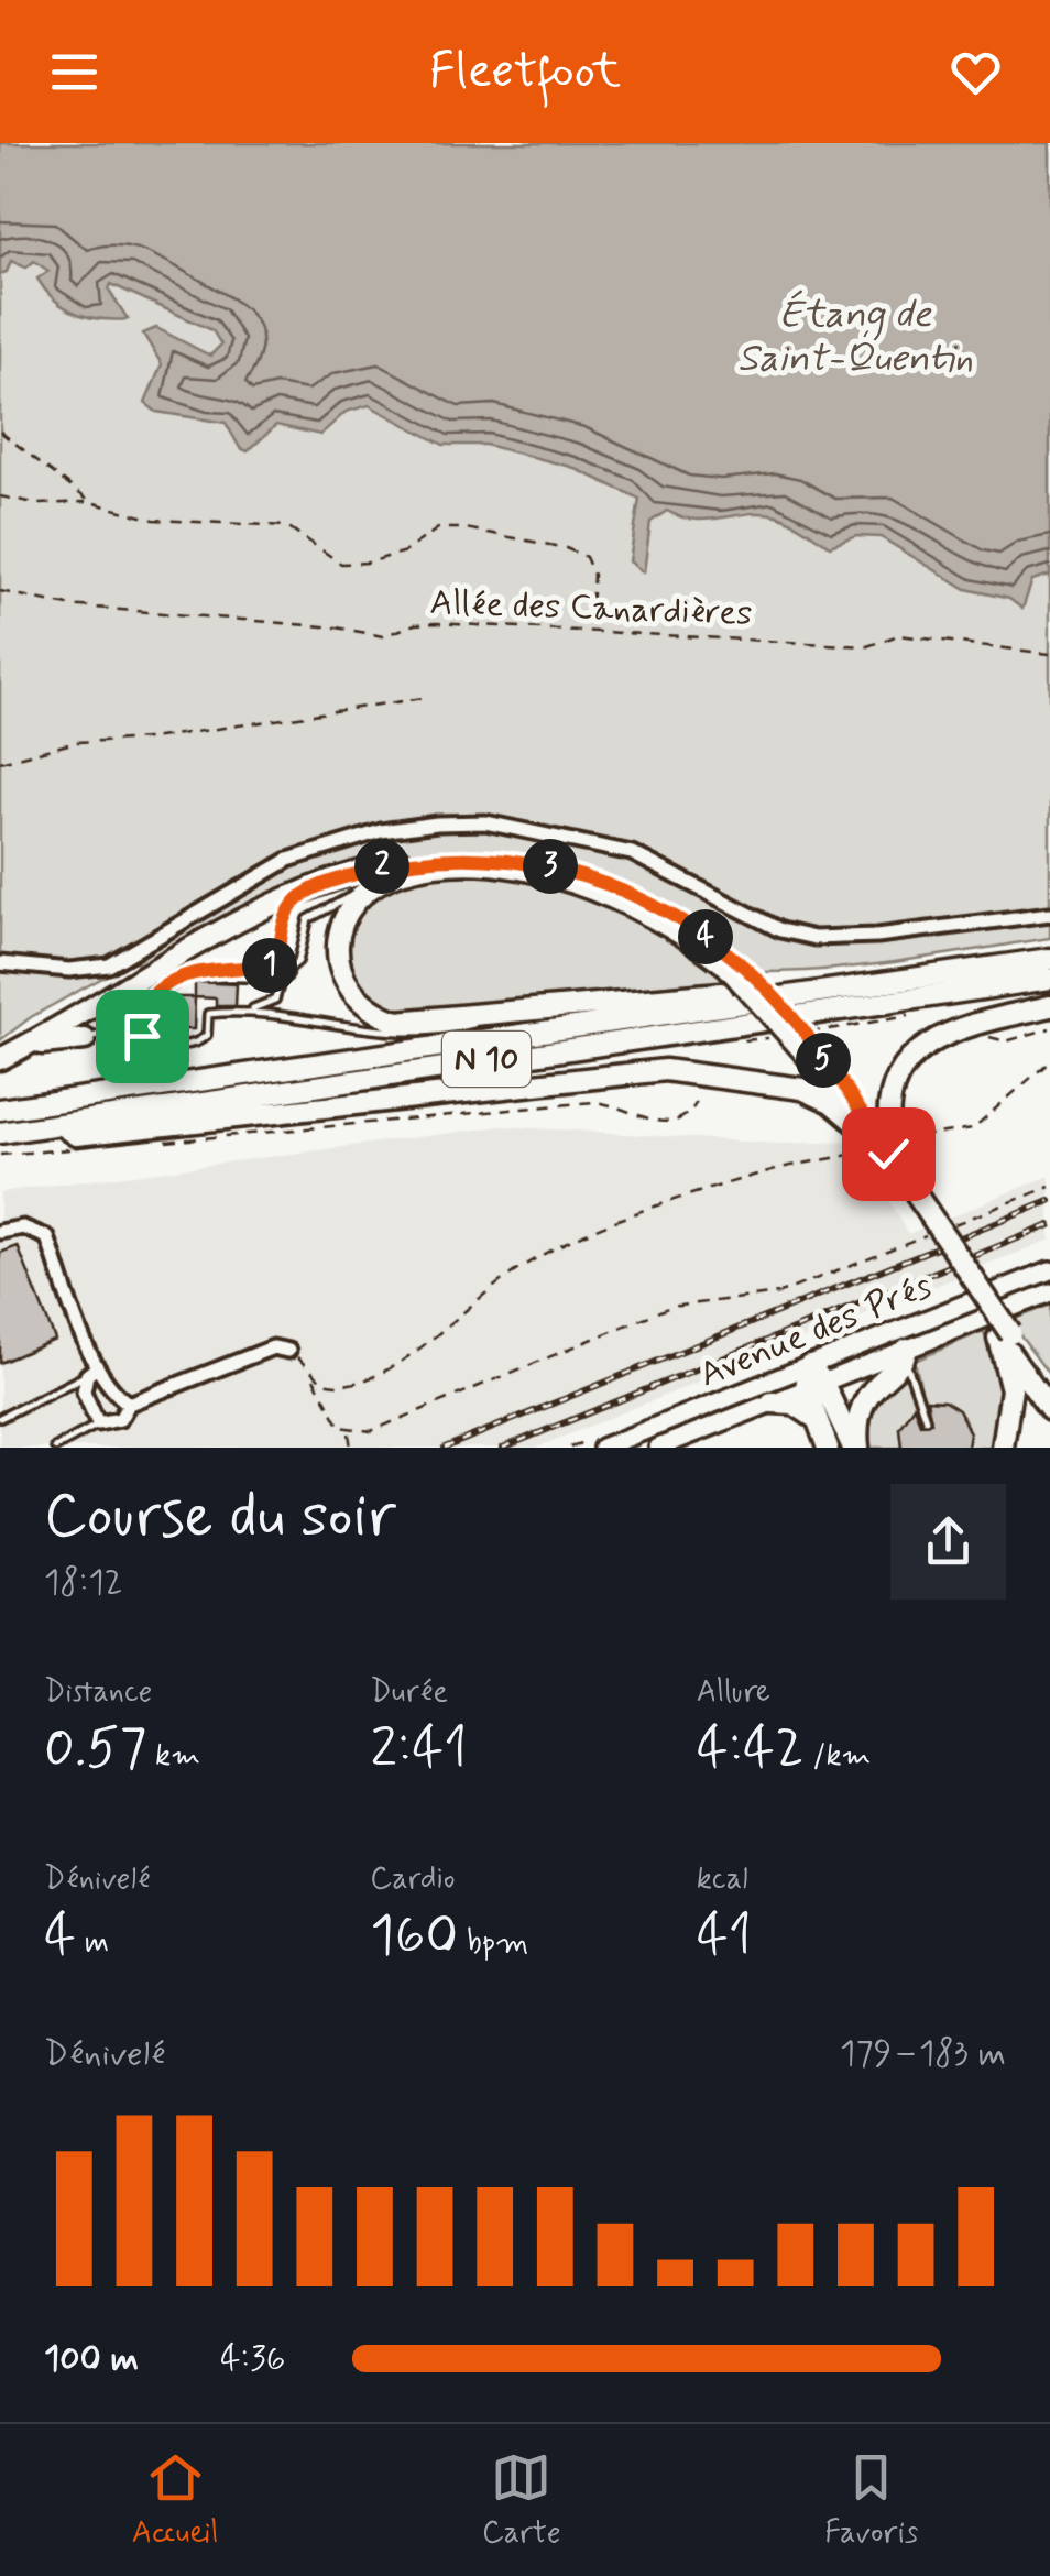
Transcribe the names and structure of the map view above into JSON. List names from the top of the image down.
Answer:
{
  "streets": {
    "main road": ["N 10", "Avenue des Prés"],
    "path": ["Allée des Canardières"]
  },
  "water": ["Étang de Saint-Quentin"],
  "page": {
    "header": "Fleetfoot",
    "pins": [
      "2",
      "3",
      "4",
      "1",
      "5"
    ],
    "heading": ["Course du soir", "18:12"],
    "stats": [
      ["Distance", "0.57 km"],
      ["Durée", "2:41"],
      ["Allure", "4:42 /km"],
      ["Dénivelé", "4 m"],
      ["Cardio", "160 bpm"],
      ["kcal", "41"]
    ],
    "chart": ["Dénivelé", "179–183 m"],
    "list": [
      {
        "name": "100 m",
        "note": "4:36"
      }
    ],
    "tabs": ["Accueil", "Carte", "Favoris"]
  }
}
